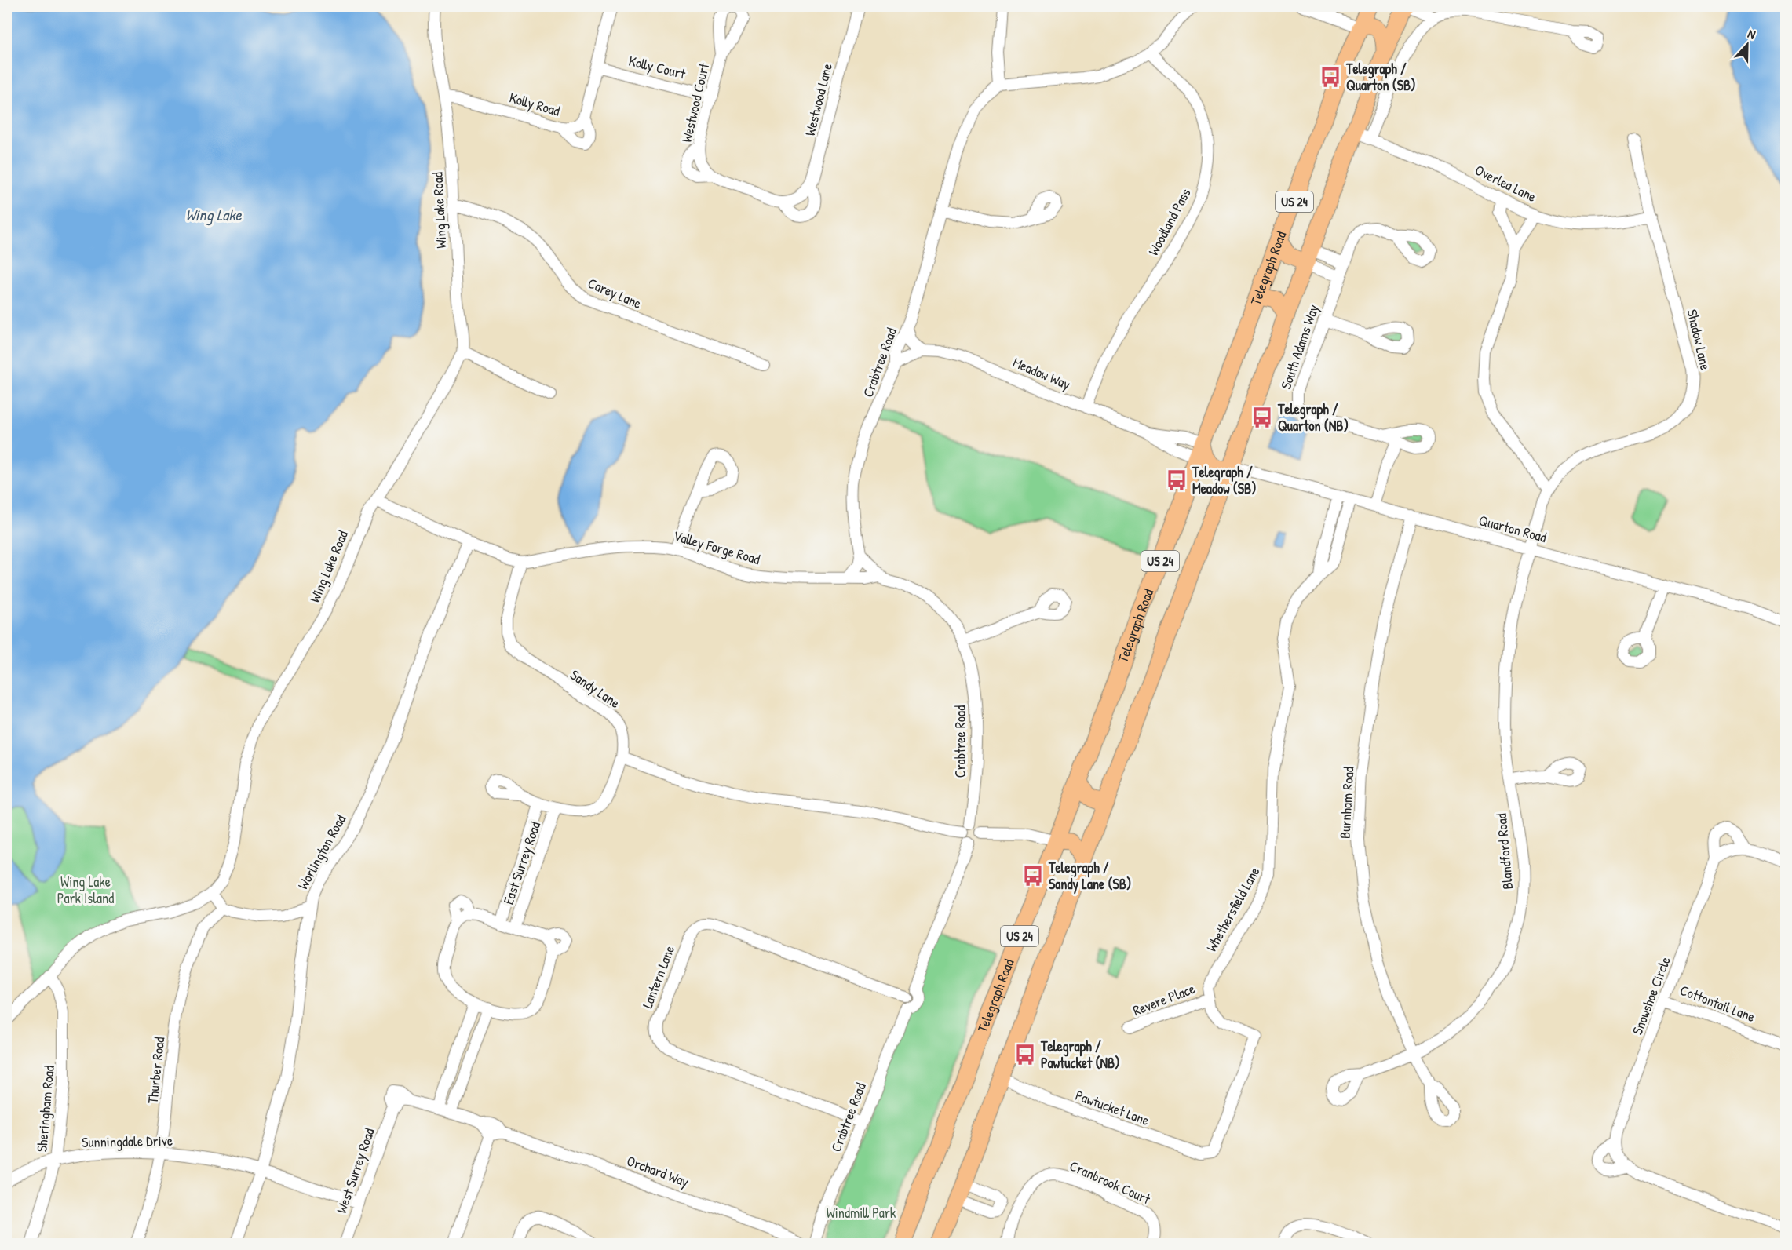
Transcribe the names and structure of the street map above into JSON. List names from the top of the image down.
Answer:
{
  "streets": {
    "highway": ["US 24", "Telegraph Road"],
    "street": [
      "Kolly Court",
      "Westwood Lane",
      "Westwood Court",
      "Kolly Road",
      "Overlea Lane",
      "Wing Lake Road",
      "Woodland Pass",
      "Carey Lane",
      "Shadow Lane",
      "South Adams Way",
      "Crabtree Road",
      "Meadow Way",
      "Quarton Road",
      "Valley Forge Road",
      "Sandy Lane",
      "Burnham Road",
      "Blandford Road",
      "Worlington Road",
      "East Surrey Road",
      "Whethersfield Lane",
      "Lantern Lane",
      "Snowshoe Circle",
      "Revere Place",
      "Cottontail Lane",
      "Thurber Road",
      "Pawtucket Lane",
      "Sheringham Road",
      "Sunningdale Drive",
      "West Surrey Road",
      "Orchard Way",
      "Cranbrook Court"
    ]
  },
  "crossings": [
    ["Kolly Court", "Westwood Court"],
    ["Kolly Road", "Wing Lake Road"],
    ["Overlea Lane", "US 24"],
    ["Overlea Lane", "Shadow Lane"],
    ["US 24", "Quarton Road"],
    ["US 24", "Pawtucket Lane"],
    ["Wing Lake Road", "Carey Lane"],
    ["Wing Lake Road", "Sheringham Road"],
    ["Woodland Pass", "Meadow Way"],
    ["Telegraph Road", "Meadow Way"],
    ["Shadow Lane", "Quarton Road"],
    ["Shadow Lane", "Blandford Road"],
    ["Crabtree Road", "Valley Forge Road"],
    ["Crabtree Road", "Lantern Lane"],
    ["Crabtree Road", "Orchard Way"],
    ["Quarton Road", "Burnham Road"],
    ["Quarton Road", "Blandford Road"],
    ["Quarton Road", "Whethersfield Lane"],
    ["Valley Forge Road", "Sandy Lane"],
    ["Sandy Lane", "East Surrey Road"],
    ["Burnham Road", "Blandford Road"],
    ["Worlington Road", "Sunningdale Drive"],
    ["Whethersfield Lane", "Revere Place"],
    ["Whethersfield Lane", "Pawtucket Lane"],
    ["Snowshoe Circle", "Cottontail Lane"],
    ["Revere Place", "Pawtucket Lane"],
    ["Thurber Road", "Sunningdale Drive"],
    ["Sheringham Road", "Sunningdale Drive"],
    ["Sunningdale Drive", "West Surrey Road"],
    ["West Surrey Road", "Orchard Way"]
  ],
  "water": ["Wing Lake"],
  "parks": ["Wing Lake Park Island", "Windmill Park"],
  "places": {
    "bus stop": [
      "Telegraph / Quarton (SB)",
      "Telegraph / Quarton (NB)",
      "Telegraph / Meadow (SB)",
      "Telegraph / Sandy Lane (SB)",
      "Telegraph / Pawtucket (NB)"
    ]
  },
  "north": "top"
}
